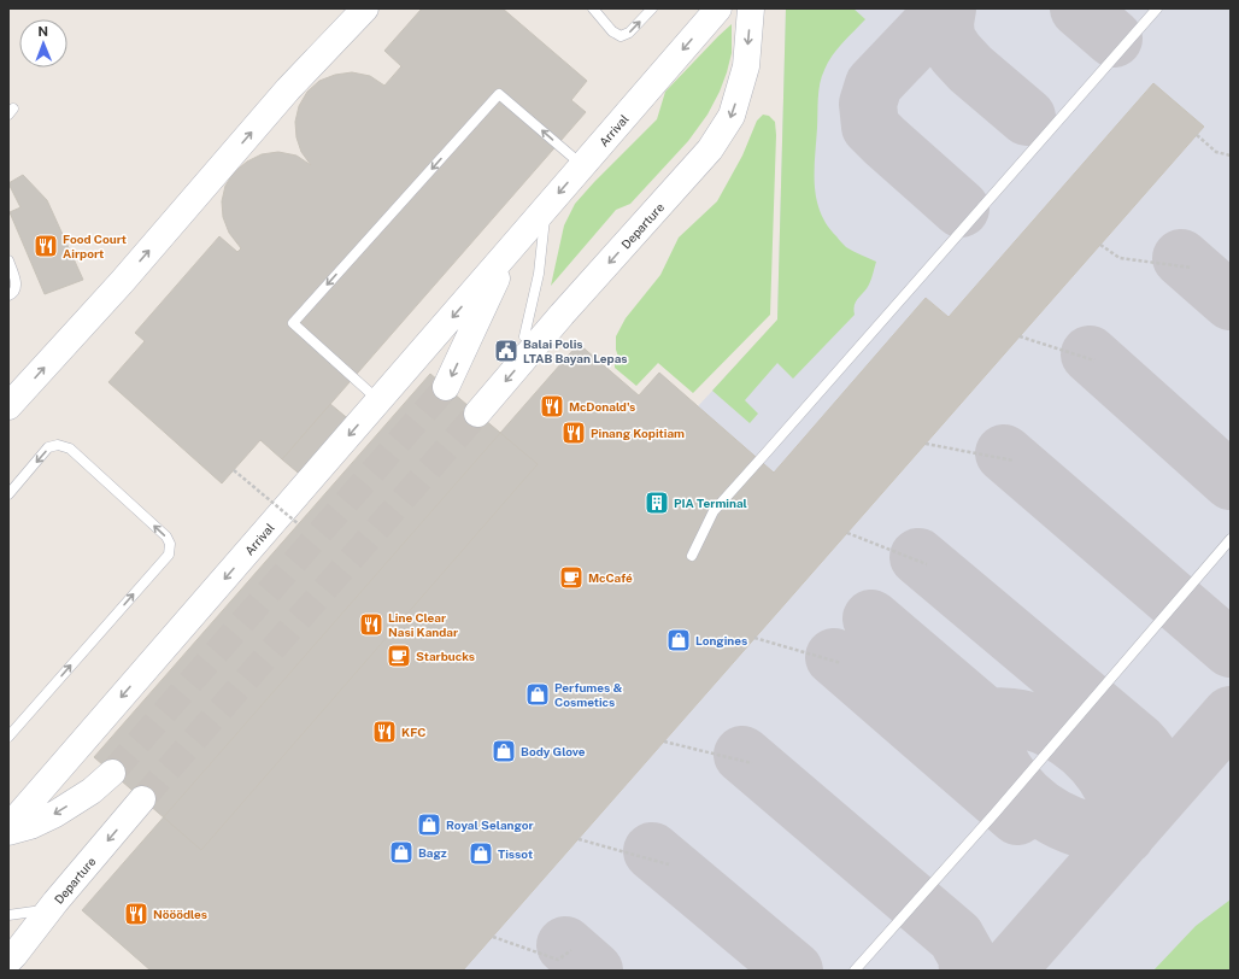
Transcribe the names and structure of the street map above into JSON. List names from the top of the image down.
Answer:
{
  "streets": {
    "street": ["Arrival", "Departure"]
  },
  "one_way": ["Arrival", "Departure"],
  "places": {
    "restaurant": [
      "Food Court Airport",
      "McDonald's",
      "Pinang Kopitiam",
      "Line Clear Nasi Kandar",
      "KFC",
      "Nööödles"
    ],
    "public building": ["Balai Polis LTAB Bayan Lepas"],
    "building": ["PIA Terminal"],
    "cafe": ["McCafé", "Starbucks"],
    "shop": [
      "Longines",
      "Perfumes & Cosmetics",
      "Body Glove",
      "Royal Selangor",
      "Bagz",
      "Tissot"
    ]
  },
  "north": "top"
}
